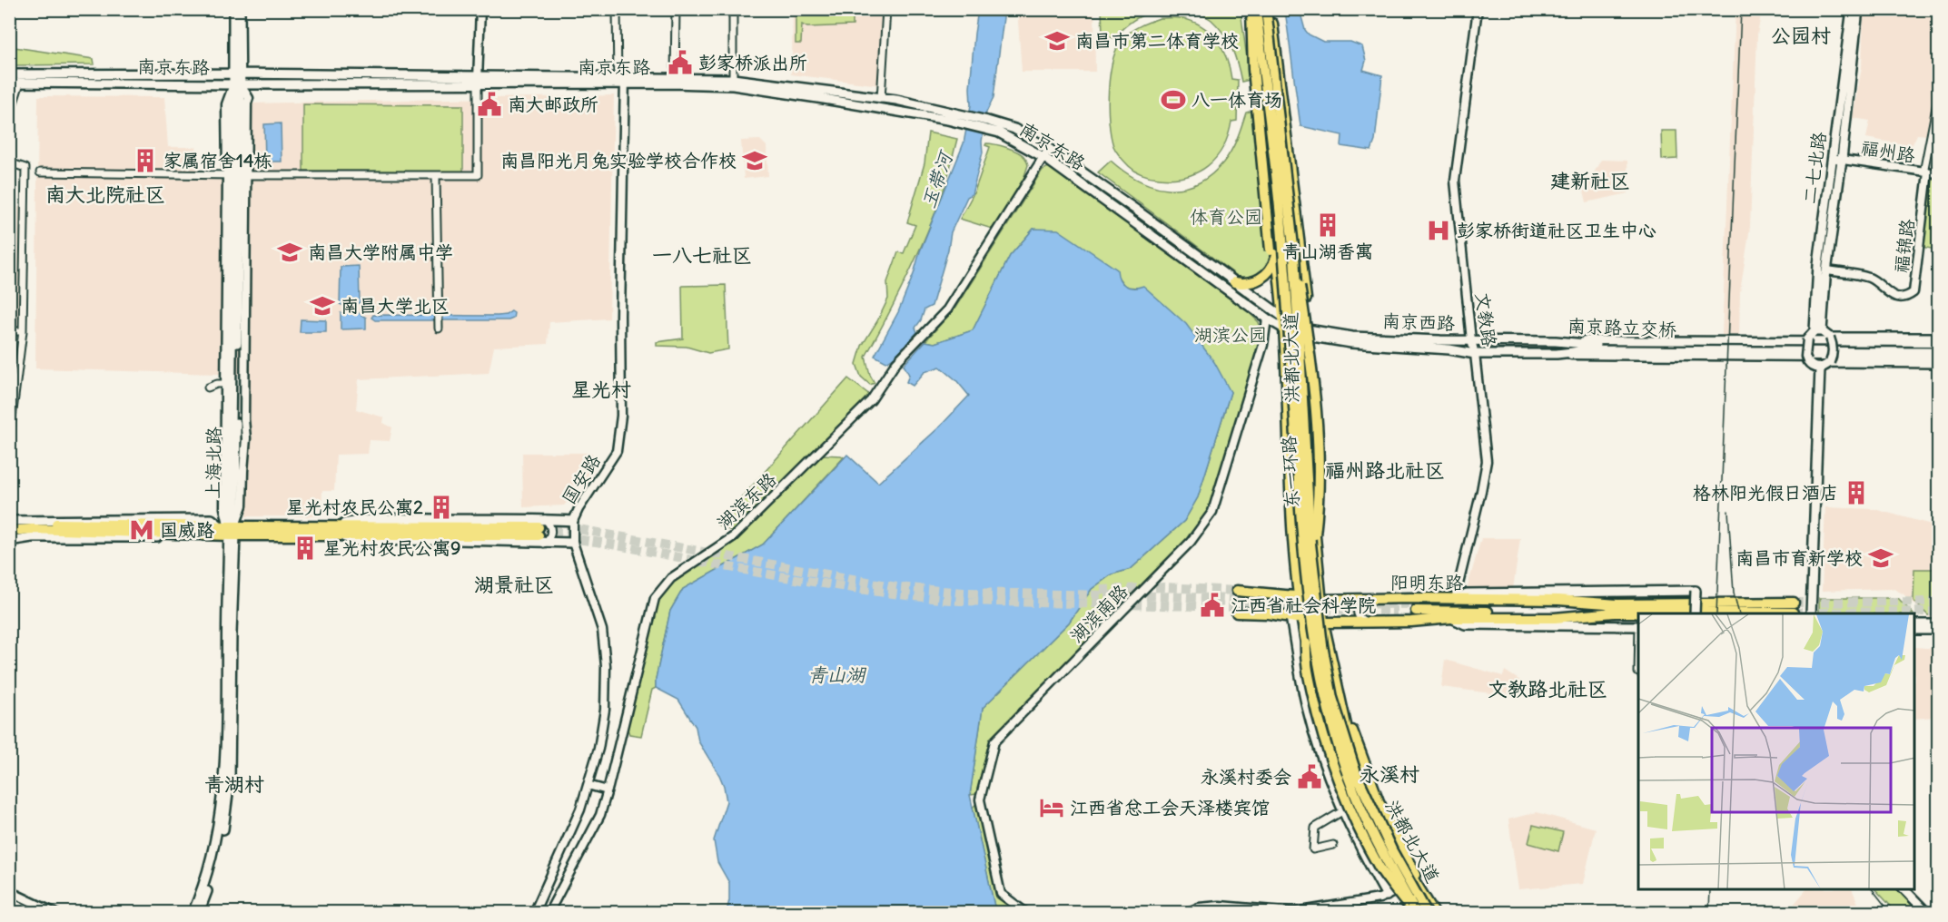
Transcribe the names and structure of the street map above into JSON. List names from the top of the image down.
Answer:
{
  "streets": {
    "main road": [
      "南京东路",
      "二七北路",
      "南京西路",
      "南京路立交桥",
      "洪都北大道",
      "上海北路",
      "东一环路",
      "阳明东路"
    ],
    "street": [
      "福州路",
      "福锦路",
      "文教路",
      "国安路",
      "湖滨东路",
      "湖滨南路"
    ]
  },
  "crossings": [
    ["南京东路", "南京西路"],
    ["南京东路", "洪都北大道"],
    ["南京东路", "上海北路"],
    ["南京东路", "国安路"],
    ["南京东路", "湖滨东路"],
    ["南京东路", "湖滨南路"],
    ["福州路", "二七北路"],
    ["福州路", "福锦路"],
    ["二七北路", "福锦路"],
    ["文教路", "南京西路"],
    ["文教路", "阳明东路"],
    ["南京西路", "南京路立交桥"],
    ["南京西路", "洪都北大道"],
    ["洪都北大道", "东一环路"],
    ["洪都北大道", "阳明东路"]
  ],
  "districts": [
    "公园村",
    "建新社区",
    "南大北院社区",
    "一八七社区",
    "星光村",
    "福州路北社区",
    "湖景社区",
    "文教路北社区",
    "永溪村",
    "青湖村"
  ],
  "water": ["玉带河", "青山湖"],
  "parks": ["体育公园", "湖滨公园"],
  "places": {
    "school or university": [
      "南昌市第二体育学校",
      "南昌阳光月兔实验学校合作校",
      "南昌大学附属中学",
      "南昌大学北区",
      "南昌市育新学校"
    ],
    "public building": [
      "彭家桥派出所",
      "南大邮政所",
      "江西省社会科学院",
      "永溪村委会"
    ],
    "sports": ["八一体育场"],
    "building": [
      "家属宿舍14栋",
      "青山湖香寓",
      "格林阳光假日酒店",
      "星光村农民公寓2",
      "星光村农民公寓9"
    ],
    "hospital": ["彭家桥街道社区卫生中心"],
    "metro station": ["国威路"],
    "hotel": ["江西省总工会天泽楼宾馆"]
  }
}
